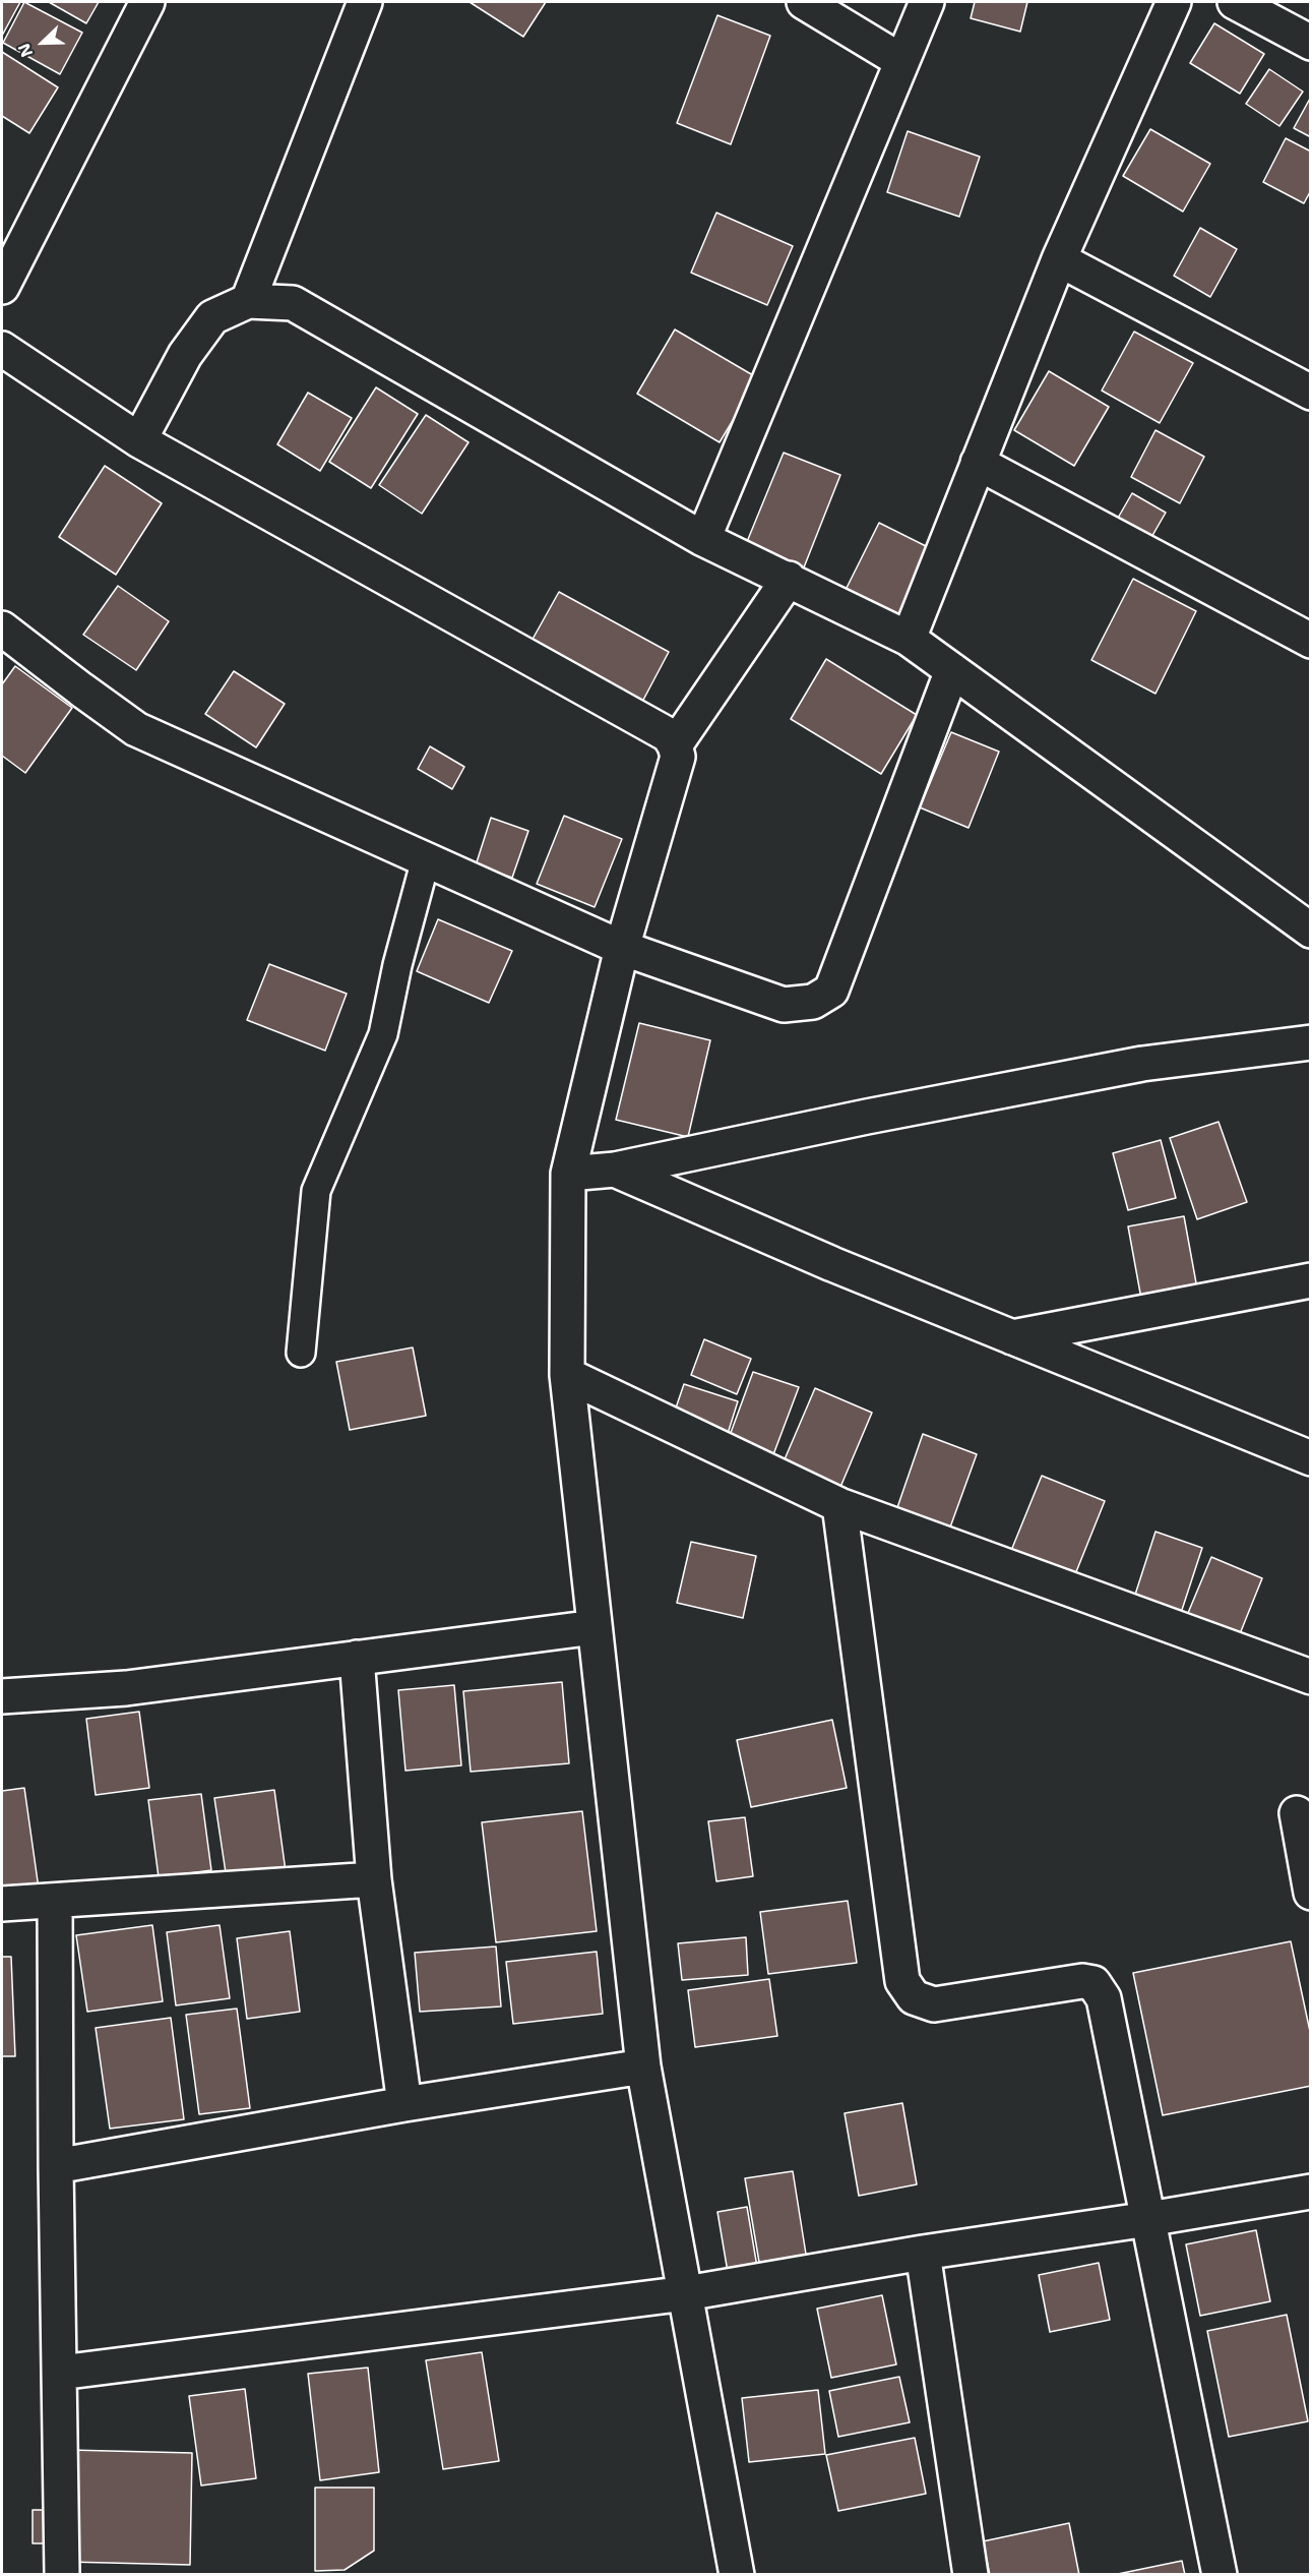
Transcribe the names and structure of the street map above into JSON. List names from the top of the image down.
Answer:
{
  "north": "bottom left"
}
